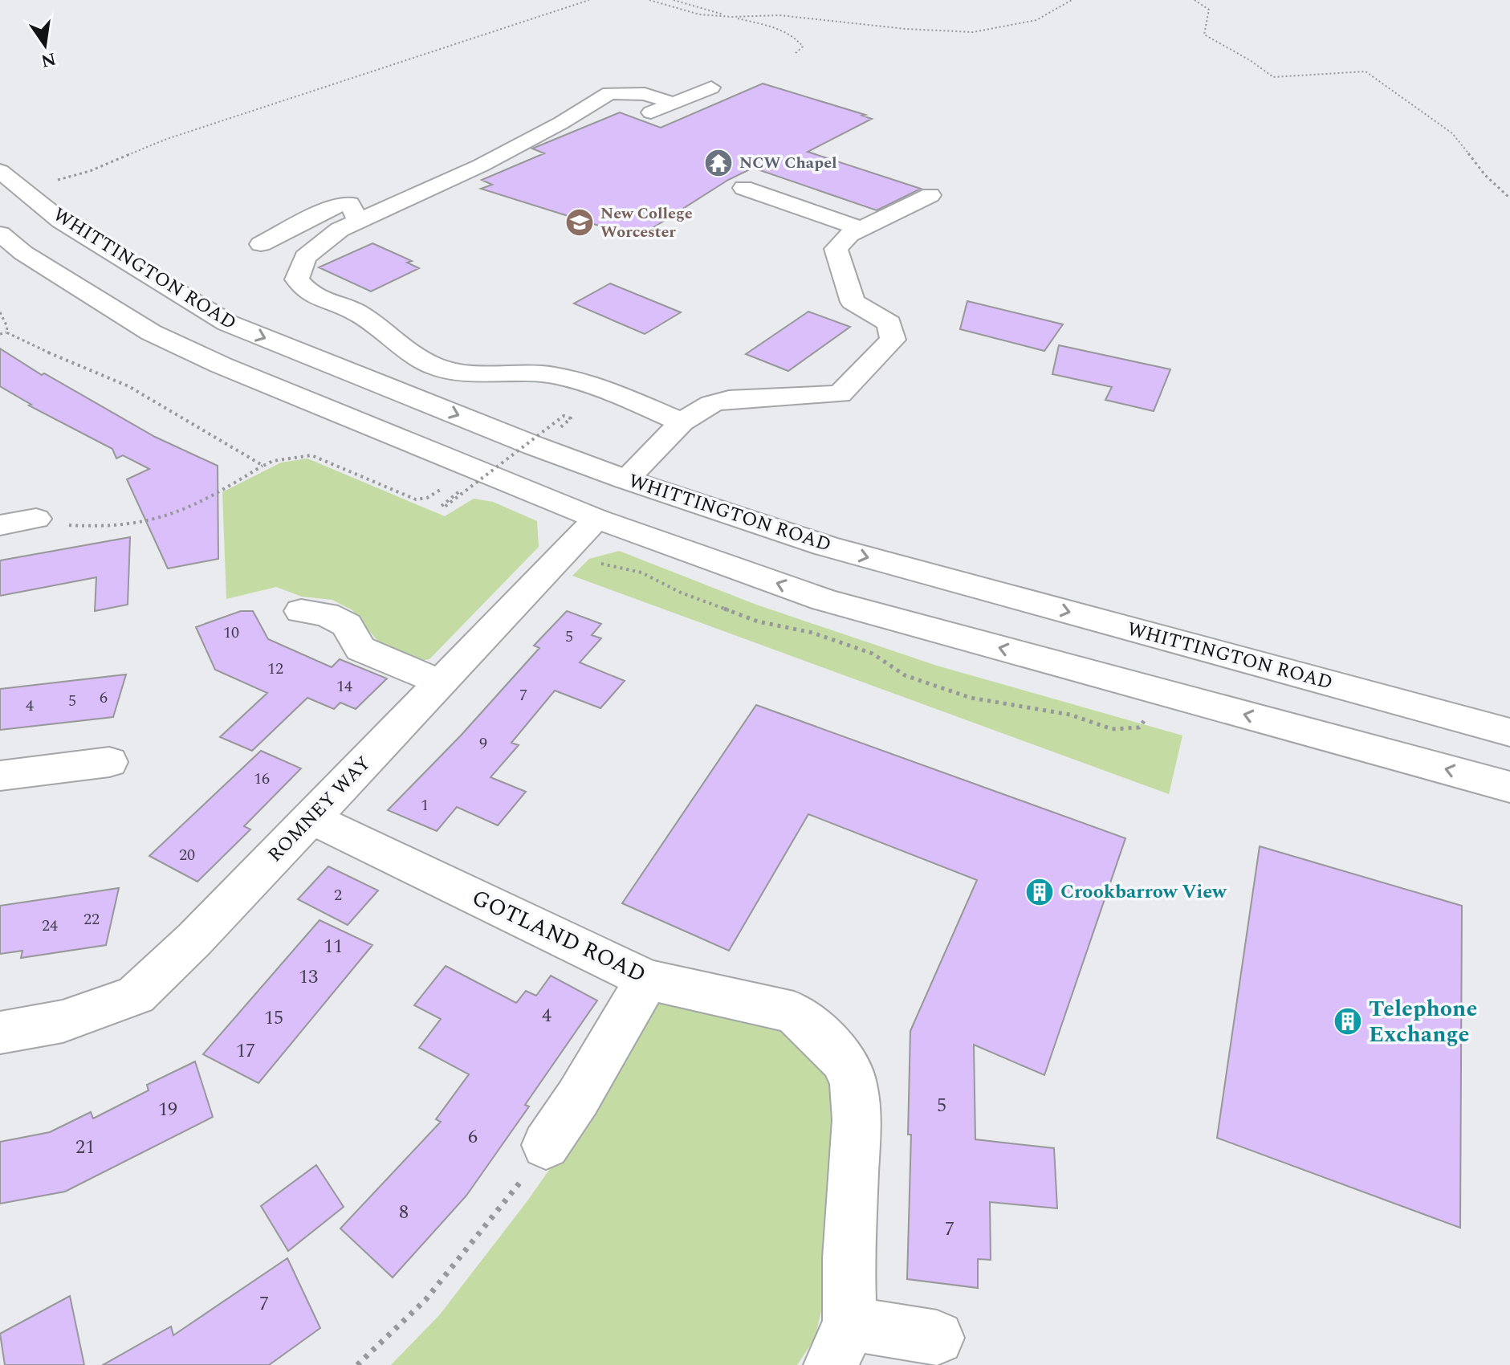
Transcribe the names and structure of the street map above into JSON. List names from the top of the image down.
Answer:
{
  "streets": {
    "main road": ["WHITTINGTON ROAD", "ROMNEY WAY", "GOTLAND ROAD"]
  },
  "crossings": [
    ["ROMNEY WAY", "GOTLAND ROAD"]
  ],
  "places": {
    "temple": ["NCW Chapel"],
    "school or university": ["New College Worcester"],
    "building": ["Crookbarrow View", "Telephone Exchange"]
  },
  "house_numbers": [
    "10",
    "5",
    "12",
    "14",
    "7",
    "6",
    "5",
    "4",
    "9",
    "16",
    "1",
    "20",
    "2",
    "22",
    "24",
    "11",
    "13",
    "4",
    "15",
    "17",
    "5",
    "19",
    "6",
    "21",
    "8",
    "7",
    "7"
  ],
  "north": "bottom"
}
